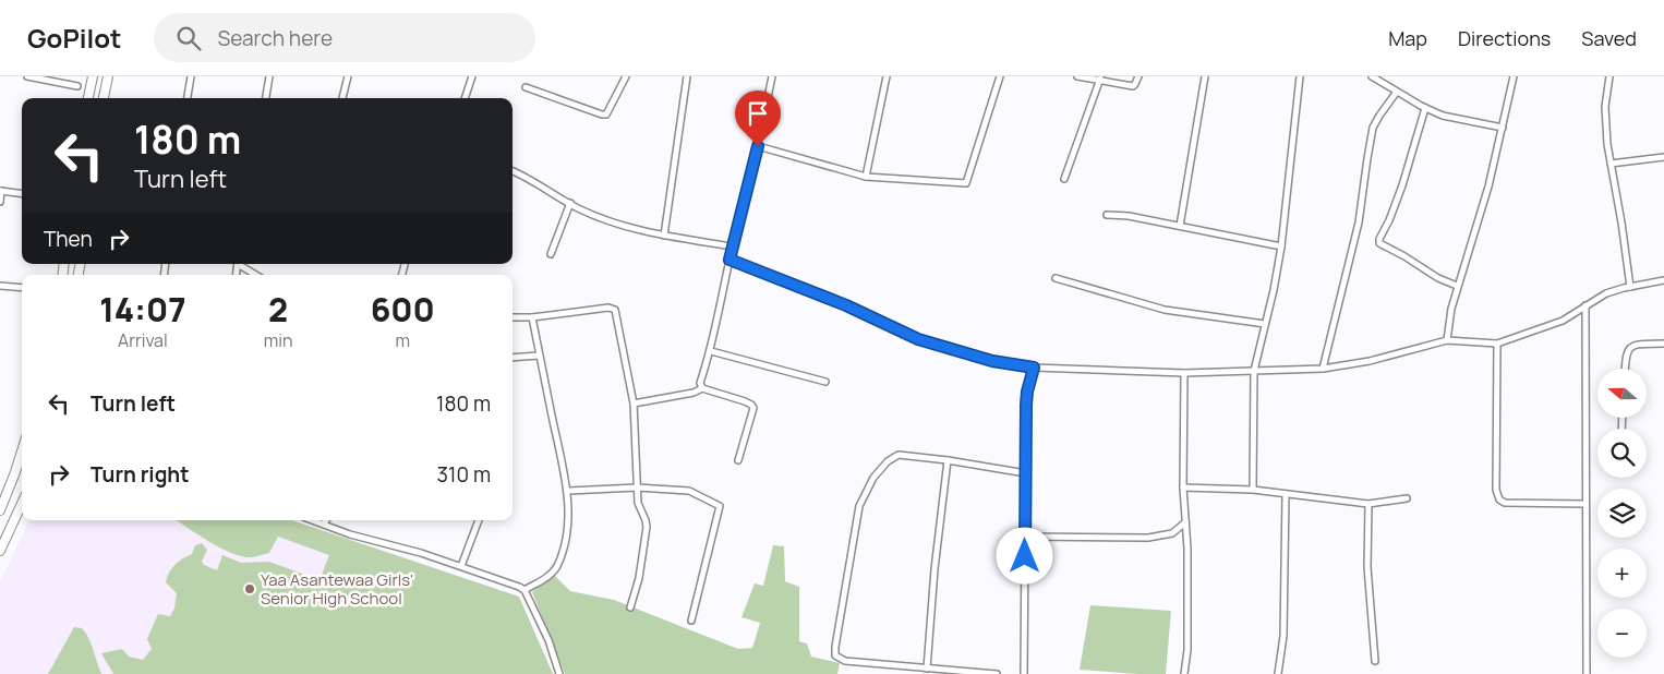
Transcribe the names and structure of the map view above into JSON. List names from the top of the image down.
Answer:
{
  "places": ["Yaa Asantewaa Girls' Senior High School"],
  "north": "left",
  "page": {
    "header": "GoPilot",
    "search": "Search here",
    "nav": ["Map", "Directions", "Saved"],
    "turn": ["180 m", "Turn left"],
    "then": "Then",
    "eta": [
      "14:07",
      "Arrival",
      "2",
      "min",
      "600",
      "m"
    ],
    "list": [
      {
        "name": "Turn left",
        "value": "180 m"
      },
      {
        "name": "Turn right",
        "value": "310 m"
      }
    ],
    "map_buttons": ["+", "−"]
  }
}
